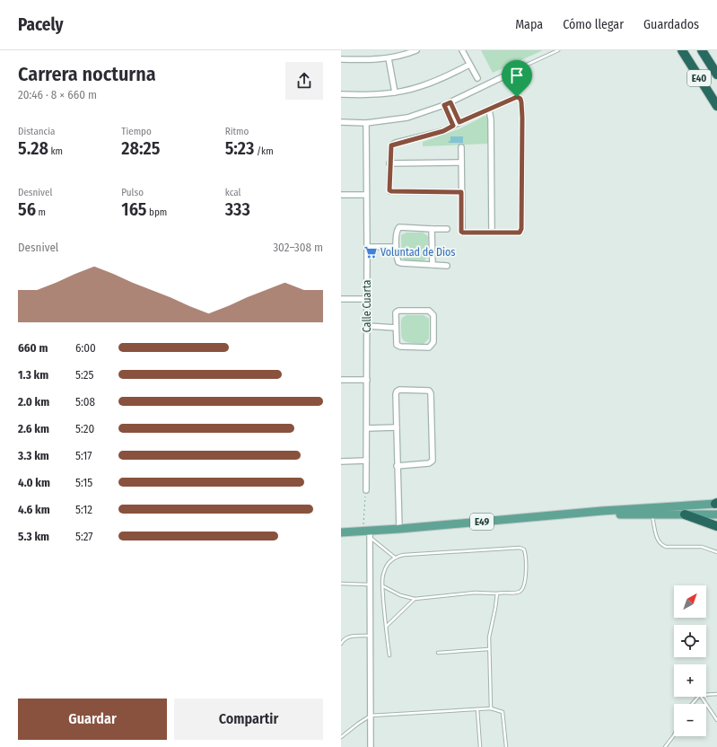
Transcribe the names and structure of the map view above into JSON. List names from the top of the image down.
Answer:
{
  "streets": {
    "highway": ["E40"],
    "main road": ["E49"],
    "street": ["Calle Cuarta"]
  },
  "places": {
    "supermarket": ["Voluntad de Dios"]
  },
  "north": "top right",
  "page": {
    "header": "Pacely",
    "nav": ["Mapa", "Cómo llegar", "Guardados"],
    "heading": ["Carrera nocturna", "20:46 · 8 × 660 m"],
    "stats": [
      ["Distancia", "5.28 km"],
      ["Tiempo", "28:25"],
      ["Ritmo", "5:23 /km"],
      ["Desnivel", "56 m"],
      ["Pulso", "165 bpm"],
      ["kcal", "333"]
    ],
    "chart": ["Desnivel", "302–308 m"],
    "list": [
      {
        "name": "660 m",
        "note": "6:00"
      },
      {
        "name": "1.3 km",
        "note": "5:25"
      },
      {
        "name": "2.0 km",
        "note": "5:08"
      },
      {
        "name": "2.6 km",
        "note": "5:20"
      },
      {
        "name": "3.3 km",
        "note": "5:17"
      },
      {
        "name": "4.0 km",
        "note": "5:15"
      },
      {
        "name": "4.6 km",
        "note": "5:12"
      },
      {
        "name": "5.3 km",
        "note": "5:27"
      }
    ],
    "map_buttons": ["+", "−"],
    "buttons": ["Guardar", "Compartir"]
  }
}
